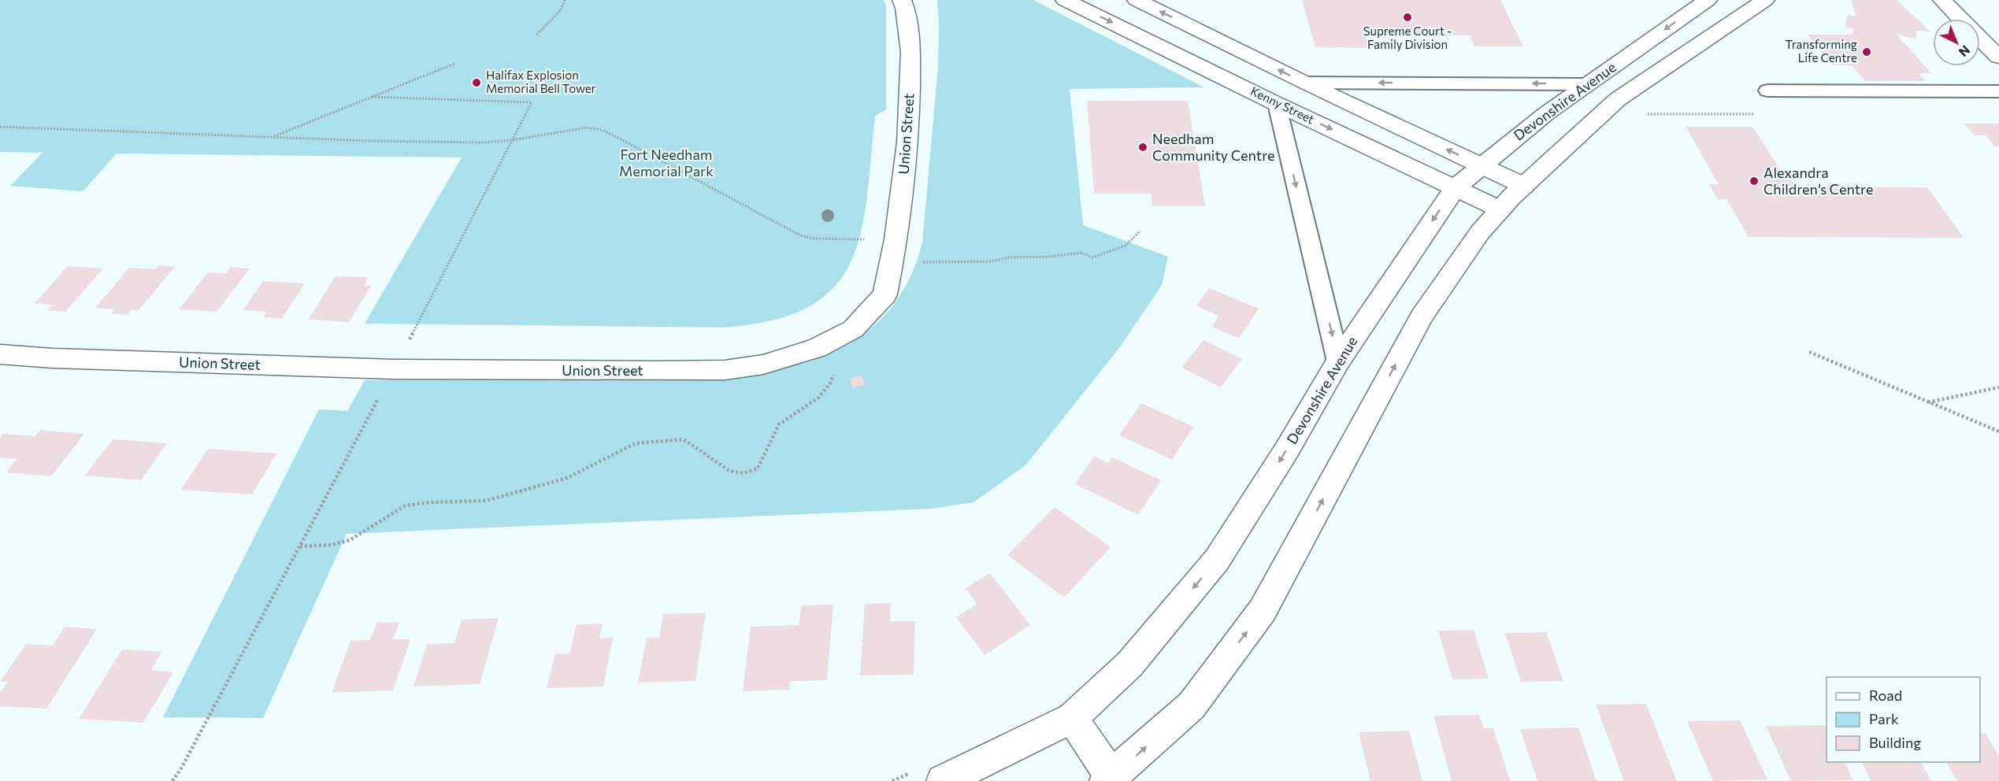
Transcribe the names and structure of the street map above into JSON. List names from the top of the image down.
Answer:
{
  "streets": {
    "street": ["Devonshire Avenue", "Kenny Street", "Union Street"]
  },
  "crossings": [
    ["Devonshire Avenue", "Kenny Street"]
  ],
  "parks": ["Fort Needham Memorial Park"],
  "places": [
    "Supreme Court - Family Division",
    "Transforming Life Centre",
    "Halifax Explosion Memorial Bell Tower",
    "Needham Community Centre",
    "Alexandra Children’s Centre"
  ],
  "legend": ["Road", "Park", "Building"],
  "north": "bottom right"
}
